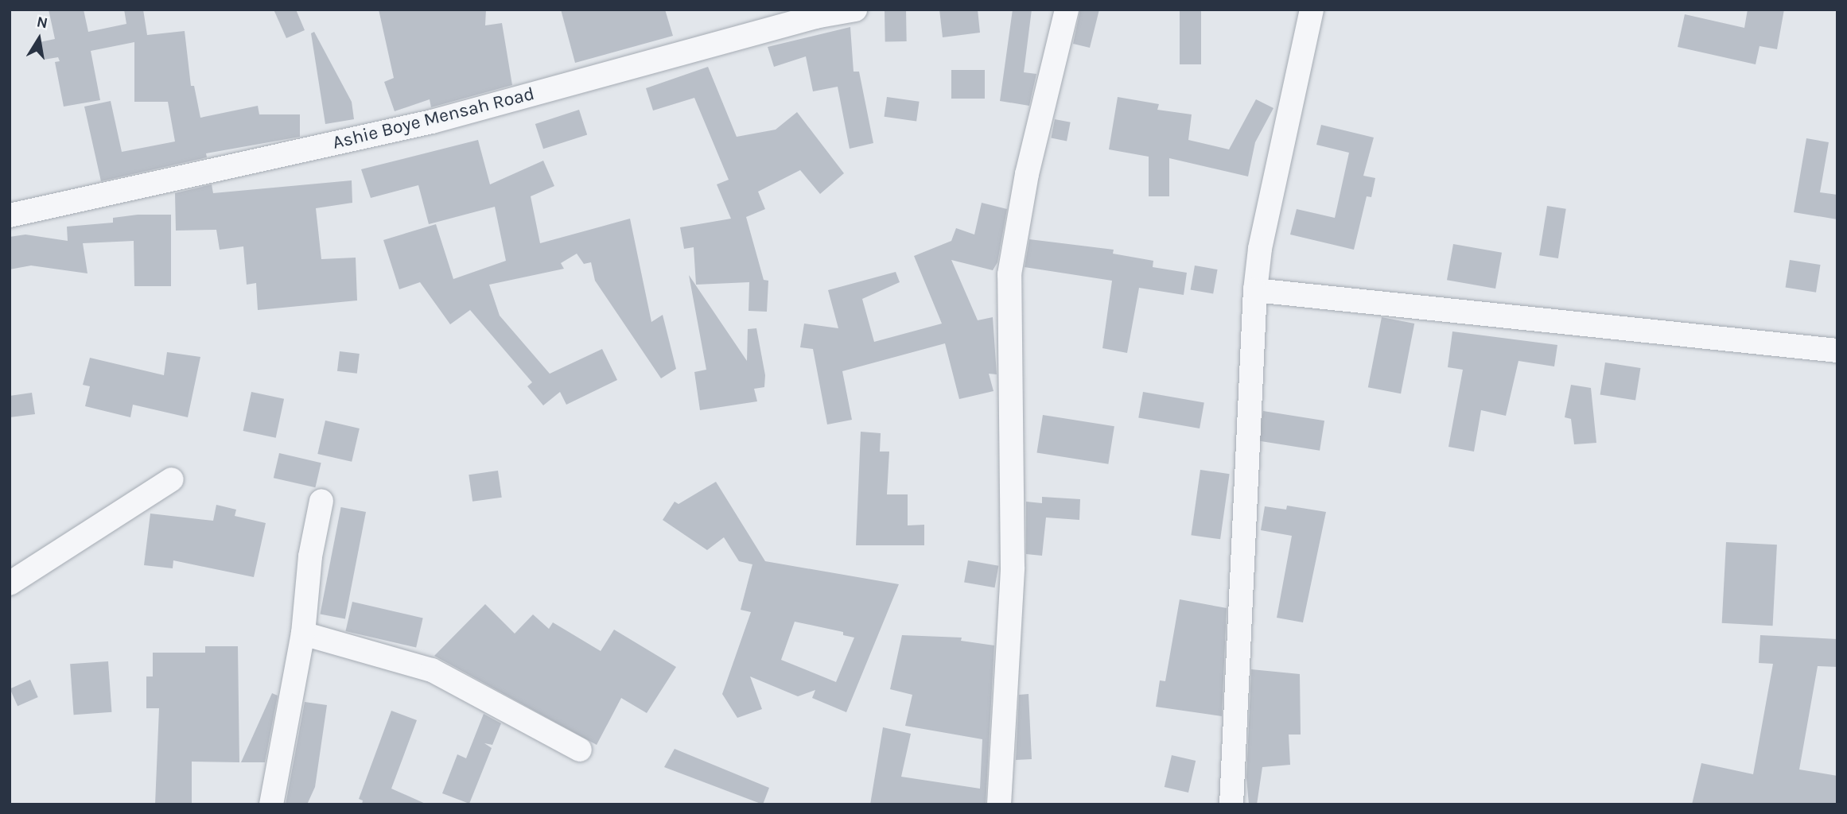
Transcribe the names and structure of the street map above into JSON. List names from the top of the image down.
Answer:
{
  "streets": {
    "street": ["Ashie Boye Mensah Road"]
  },
  "north": "top"
}
